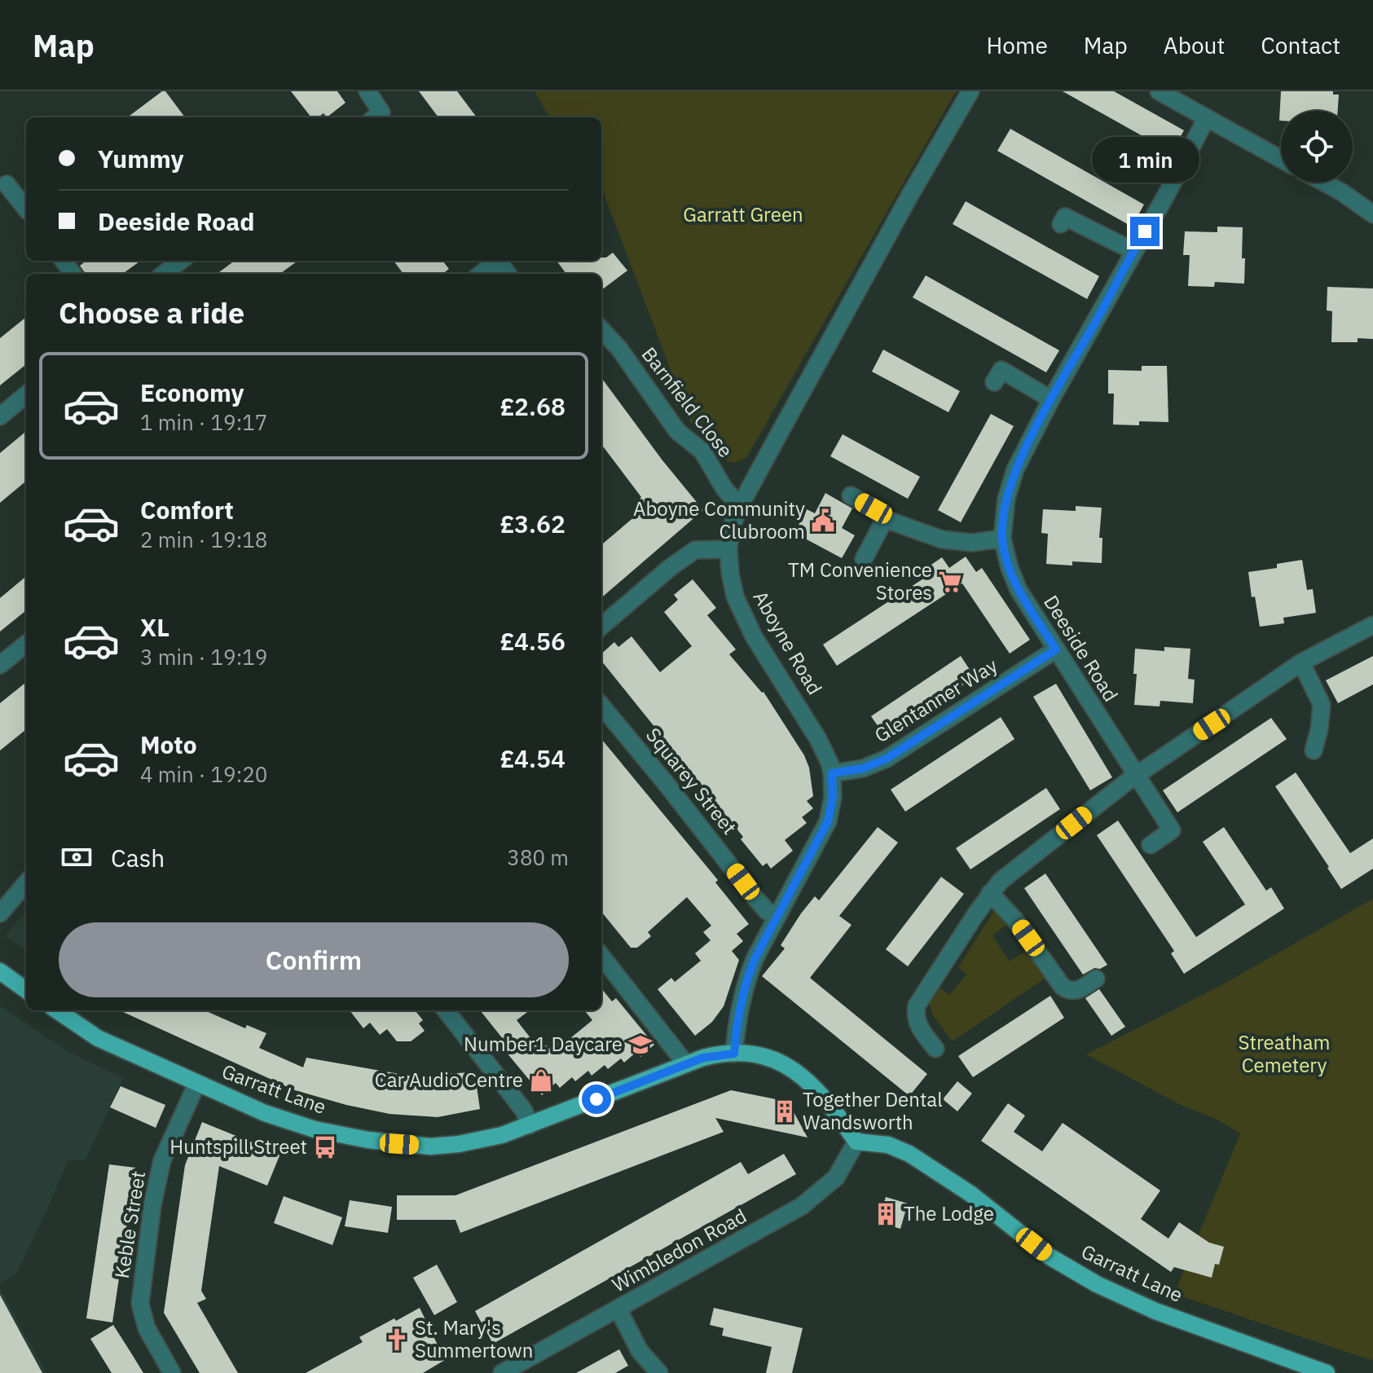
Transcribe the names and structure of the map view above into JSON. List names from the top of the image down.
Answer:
{
  "streets": {
    "main road": ["Garratt Lane"],
    "street": [
      "Barnfield Close",
      "Aboyne Road",
      "Deeside Road",
      "Glentanner Way",
      "Squarey Street",
      "Keble Street",
      "Wimbledon Road"
    ]
  },
  "crossings": [
    ["Barnfield Close", "Aboyne Road"],
    ["Aboyne Road", "Glentanner Way"],
    ["Aboyne Road", "Squarey Street"],
    ["Aboyne Road", "Garratt Lane"],
    ["Deeside Road", "Glentanner Way"],
    ["Garratt Lane", "Keble Street"],
    ["Garratt Lane", "Wimbledon Road"]
  ],
  "parks": ["Garratt Green", "Streatham Cemetery"],
  "places": {
    "public building": ["Aboyne Community Clubroom"],
    "supermarket": ["TM Convenience Stores"],
    "school or university": ["Number1 Daycare"],
    "shop": ["Car Audio Centre"],
    "building": ["Together Dental Wandsworth", "The Lodge"],
    "bus stop": ["Huntspill Street"],
    "church": ["St. Mary's Summertown"]
  },
  "page": {
    "header": "Map",
    "nav": [
      "Home",
      "Map",
      "About",
      "Contact"
    ],
    "banner": ["Yummy", "Deeside Road"],
    "bubble": "1 min",
    "heading": "Choose a ride",
    "list": [
      {
        "name": "Economy",
        "note": "1 min · 19:17",
        "value": "£2.68"
      },
      {
        "name": "Comfort",
        "note": "2 min · 19:18",
        "value": "£3.62"
      },
      {
        "name": "XL",
        "note": "3 min · 19:19",
        "value": "£4.56"
      },
      {
        "name": "Moto",
        "note": "4 min · 19:20",
        "value": "£4.54"
      }
    ],
    "pay": ["Cash", "380 m"],
    "buttons": "Confirm"
  }
}
